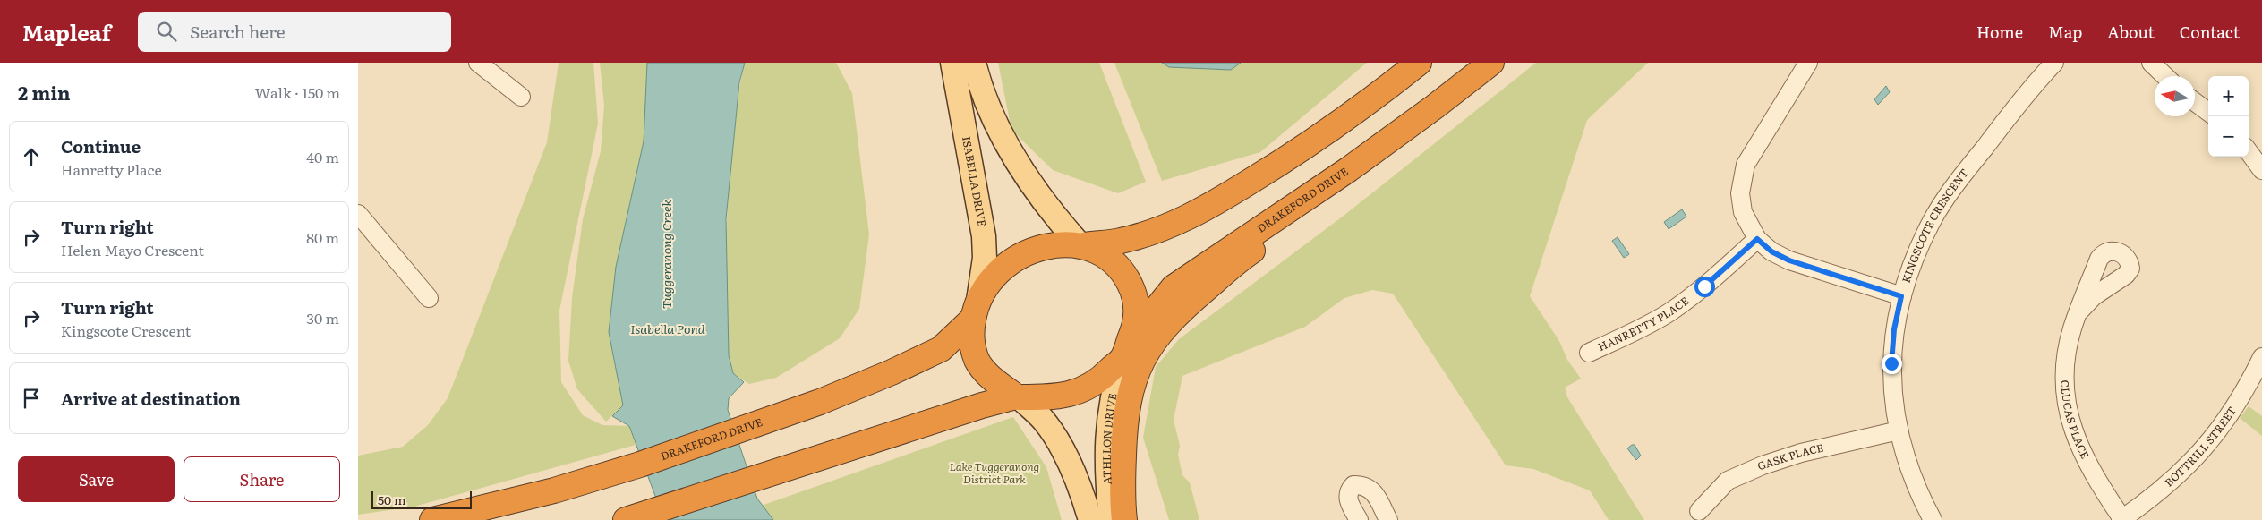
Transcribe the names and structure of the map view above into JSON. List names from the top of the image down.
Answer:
{
  "streets": {
    "highway": ["DRAKEFORD DRIVE"],
    "main road": ["ISABELLA DRIVE", "ATHLLON DRIVE"],
    "street": [
      "KINGSCOTE CRESCENT",
      "HANRETTY PLACE",
      "CLUCAS PLACE",
      "BOTTRILL STREET",
      "GASK PLACE"
    ]
  },
  "crossings": [
    ["ISABELLA DRIVE", "DRAKEFORD DRIVE"],
    ["ISABELLA DRIVE", "ATHLLON DRIVE"],
    ["DRAKEFORD DRIVE", "ATHLLON DRIVE"],
    ["KINGSCOTE CRESCENT", "GASK PLACE"],
    ["CLUCAS PLACE", "BOTTRILL STREET"]
  ],
  "water": ["Tuggeranong Creek", "Isabella Pond"],
  "parks": ["Lake Tuggeranong District Park"],
  "scale_bar": "50 m",
  "north": "left",
  "page": {
    "header": "Mapleaf",
    "search": "Search here",
    "nav": [
      "Home",
      "Map",
      "About",
      "Contact"
    ],
    "heading": ["2 min", "Walk · 150 m"],
    "map_buttons": ["+", "−"],
    "list": [
      ["Continue", "Hanretty Place", "40 m"],
      ["Turn right", "Helen Mayo Crescent", "80 m"],
      ["Turn right", "Kingscote Crescent", "30 m"],
      "Arrive at destination"
    ],
    "buttons": ["Save", "Share"],
    "scale": "50 m"
  }
}
